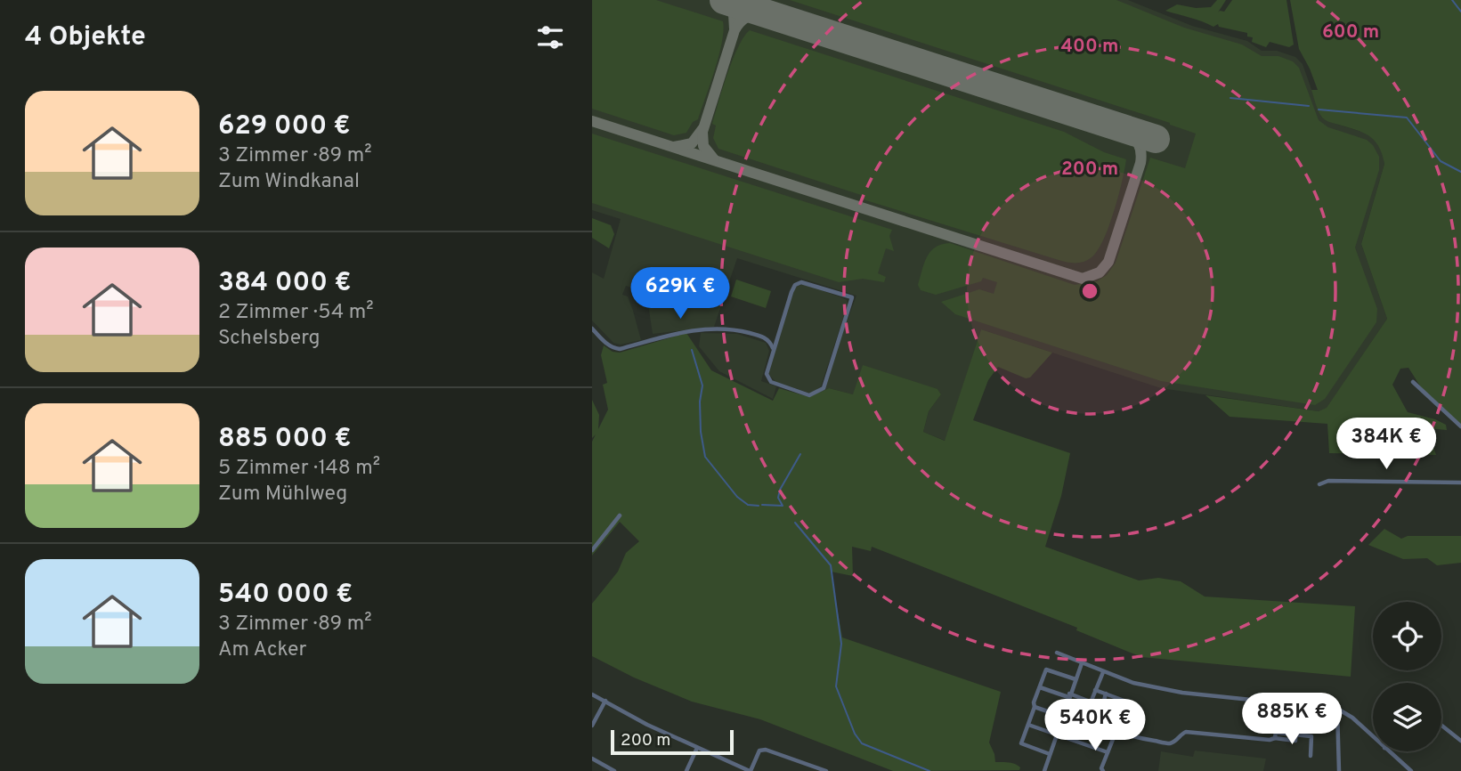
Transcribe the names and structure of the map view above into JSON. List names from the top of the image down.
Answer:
{
  "scale_bar": "200 m",
  "page": {
    "heading": "4 Objekte",
    "list": [
      {
        "name": "629 000 €",
        "note": "3 Zimmer · 89 m² · Zum Windkanal"
      },
      {
        "name": "384 000 €",
        "note": "2 Zimmer · 54 m² · Schelsberg"
      },
      {
        "name": "885 000 €",
        "note": "5 Zimmer · 148 m² · Zum Mühlweg"
      },
      {
        "name": "540 000 €",
        "note": "3 Zimmer · 89 m² · Am Acker"
      }
    ],
    "price": [
      "629K €",
      "384K €",
      "885K €",
      "540K €"
    ],
    "scale": "200 m"
  },
  "rings": ["600 m", "400 m", "200 m"]
}
